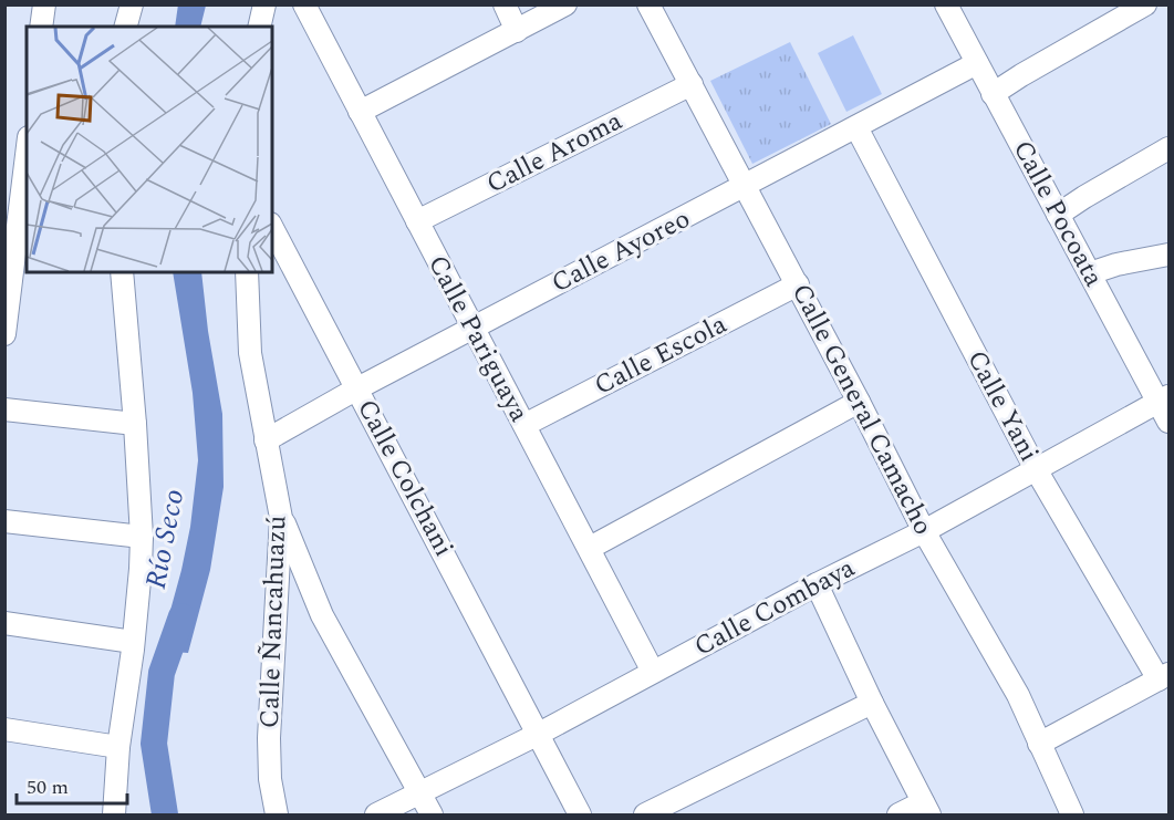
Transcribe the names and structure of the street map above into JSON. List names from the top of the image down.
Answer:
{
  "streets": {
    "street": [
      "Calle Aroma",
      "Calle Pocoata",
      "Calle Ayoreo",
      "Calle Pariguaya",
      "Calle Escola",
      "Calle Yani",
      "Calle General Camacho",
      "Calle Colchani",
      "Calle Combaya",
      "Calle Ñancahuazú"
    ]
  },
  "crossings": [
    ["Calle Aroma", "Calle Pariguaya"],
    ["Calle Aroma", "Calle General Camacho"],
    ["Calle Pocoata", "Calle Ayoreo"],
    ["Calle Pocoata", "Calle Combaya"],
    ["Calle Ayoreo", "Calle Pariguaya"],
    ["Calle Ayoreo", "Calle Yani"],
    ["Calle Ayoreo", "Calle General Camacho"],
    ["Calle Ayoreo", "Calle Colchani"],
    ["Calle Ayoreo", "Calle Ñancahuazú"],
    ["Calle Pariguaya", "Calle Escola"],
    ["Calle Pariguaya", "Calle Combaya"],
    ["Calle Escola", "Calle General Camacho"],
    ["Calle Yani", "Calle Combaya"],
    ["Calle General Camacho", "Calle Combaya"],
    ["Calle Colchani", "Calle Combaya"]
  ],
  "water": ["Río Seco"],
  "scale_bar": "50 m"
}
